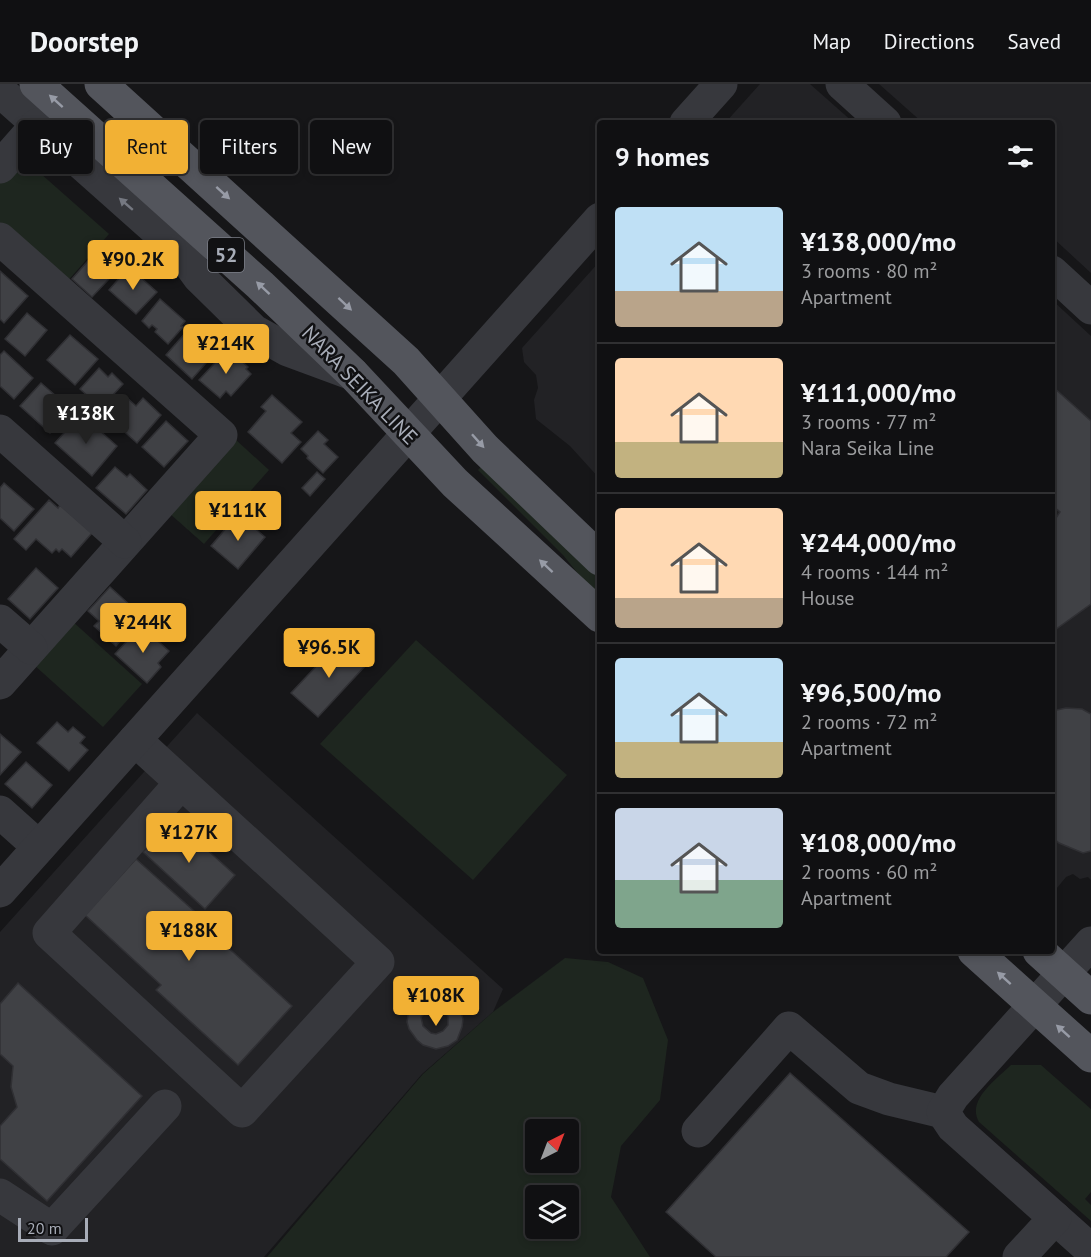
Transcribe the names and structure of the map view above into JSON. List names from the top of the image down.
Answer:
{
  "streets": {
    "main road": ["52", "NARA SEIKA LINE"]
  },
  "scale_bar": "20 m",
  "north": "top right",
  "page": {
    "header": "Doorstep",
    "nav": ["Map", "Directions", "Saved"],
    "chip": [
      "Buy",
      "Rent",
      "Filters",
      "New"
    ],
    "heading": "9 homes",
    "list": [
      {
        "name": "¥138,000/mo",
        "note": "3 rooms · 80 m² · Apartment"
      },
      {
        "name": "¥111,000/mo",
        "note": "3 rooms · 77 m² · Nara Seika Line"
      },
      {
        "name": "¥244,000/mo",
        "note": "4 rooms · 144 m² · House"
      },
      {
        "name": "¥96,500/mo",
        "note": "2 rooms · 72 m² · Apartment"
      },
      {
        "name": "¥108,000/mo",
        "note": "2 rooms · 60 m² · Apartment"
      }
    ],
    "price": [
      "¥90.2K",
      "¥214K",
      "¥138K",
      "¥111K",
      "¥244K",
      "¥96.5K",
      "¥127K",
      "¥188K",
      "¥108K"
    ],
    "scale": "20 m"
  }
}
